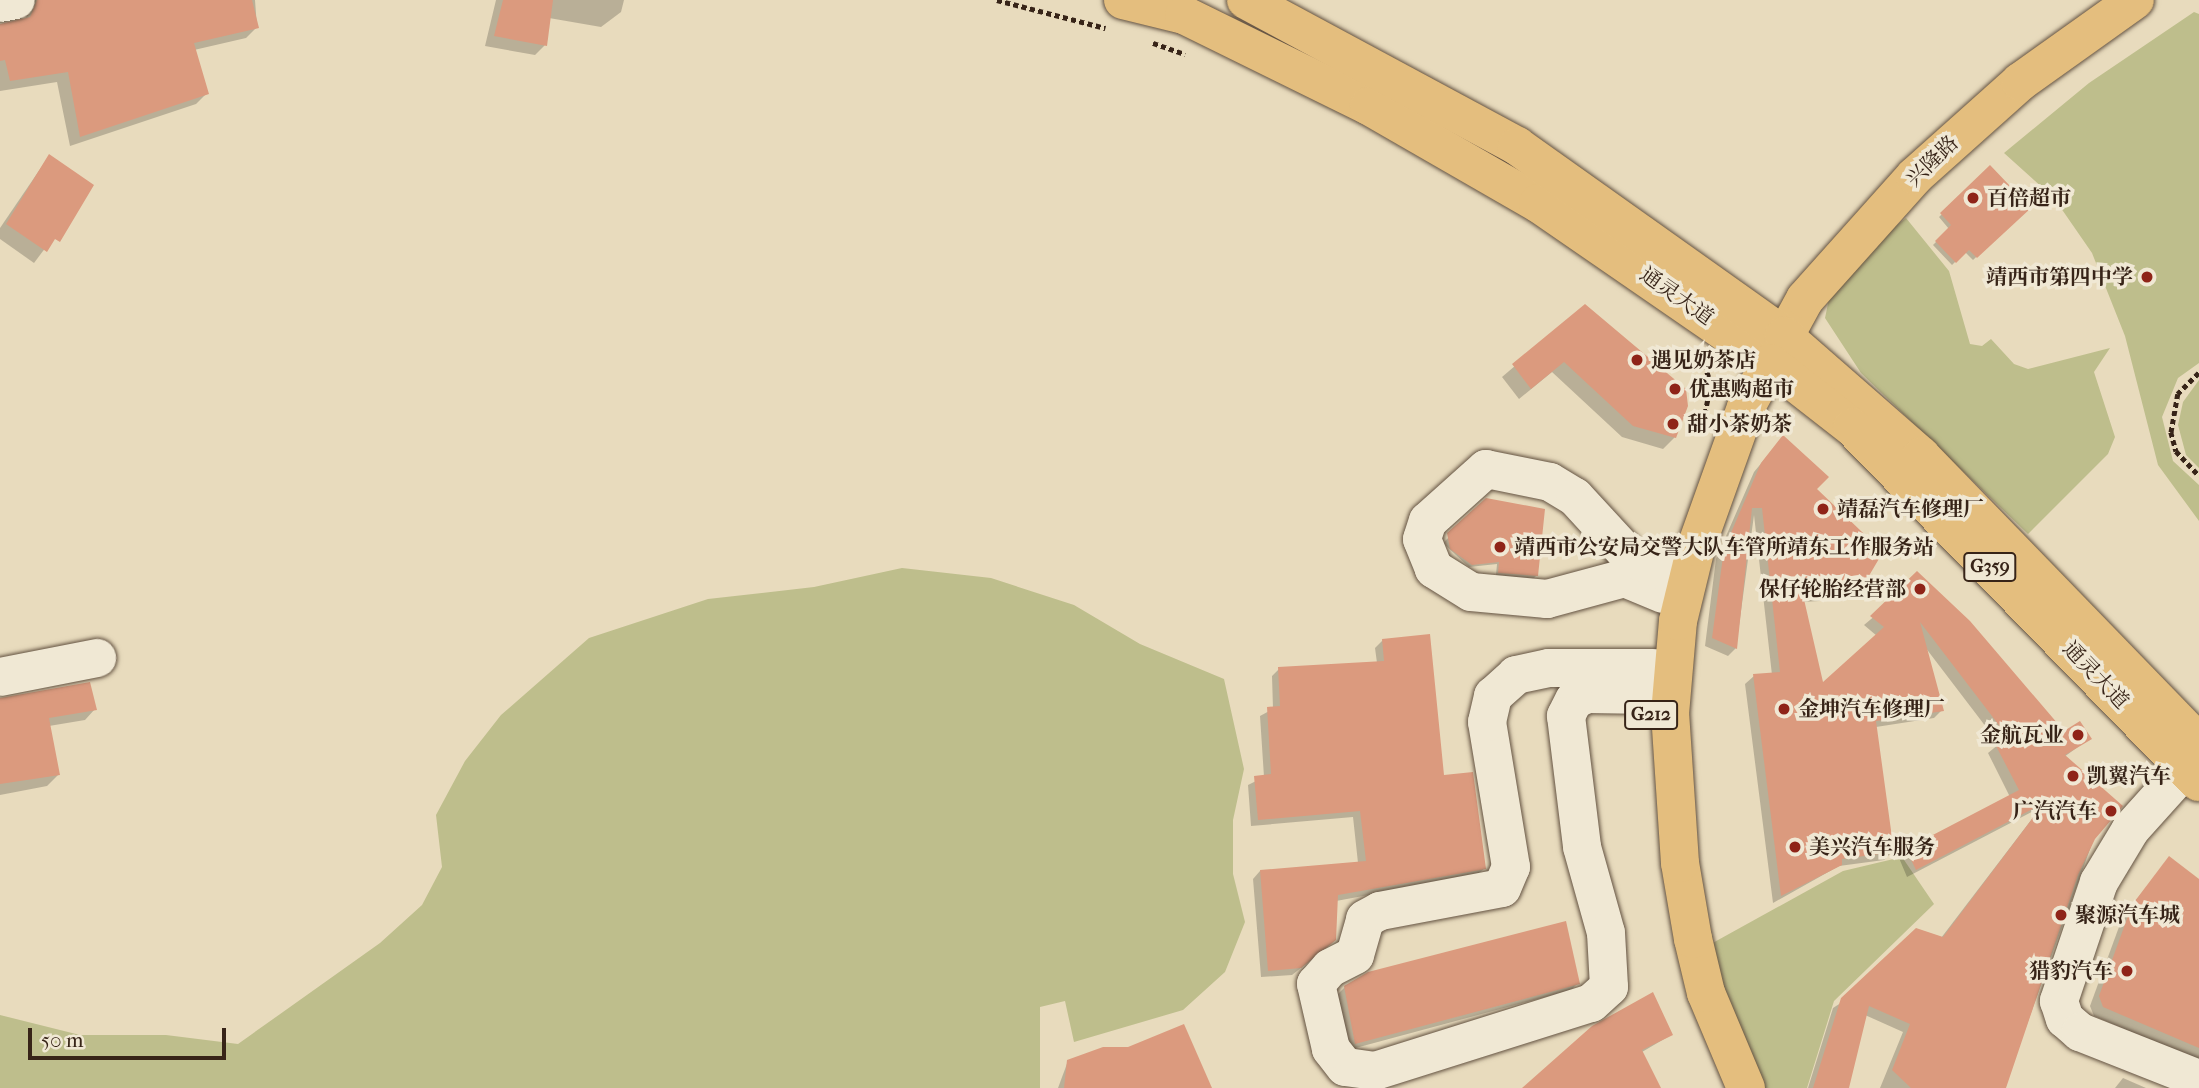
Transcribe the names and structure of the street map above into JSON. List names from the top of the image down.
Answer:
{
  "streets": {
    "main road": [
      "兴隆路",
      "通灵大道",
      "G359",
      "G212"
    ]
  },
  "crossings": [
    ["兴隆路", "通灵大道"],
    ["兴隆路", "G212"],
    ["通灵大道", "G212"]
  ],
  "places": [
    "百倍超市",
    "靖西市第四中学",
    "遇见奶茶店",
    "优惠购超市",
    "甜小茶奶茶",
    "靖磊汽车修理厂",
    "靖西市公安局交警大队车管所靖东工作服务站",
    "保仔轮胎经营部",
    "金坤汽车修理厂",
    "金航瓦业",
    "凯翼汽车",
    "广汽汽车",
    "美兴汽车服务",
    "聚源汽车城",
    "猎豹汽车"
  ],
  "scale_bar": "50 m"
}
